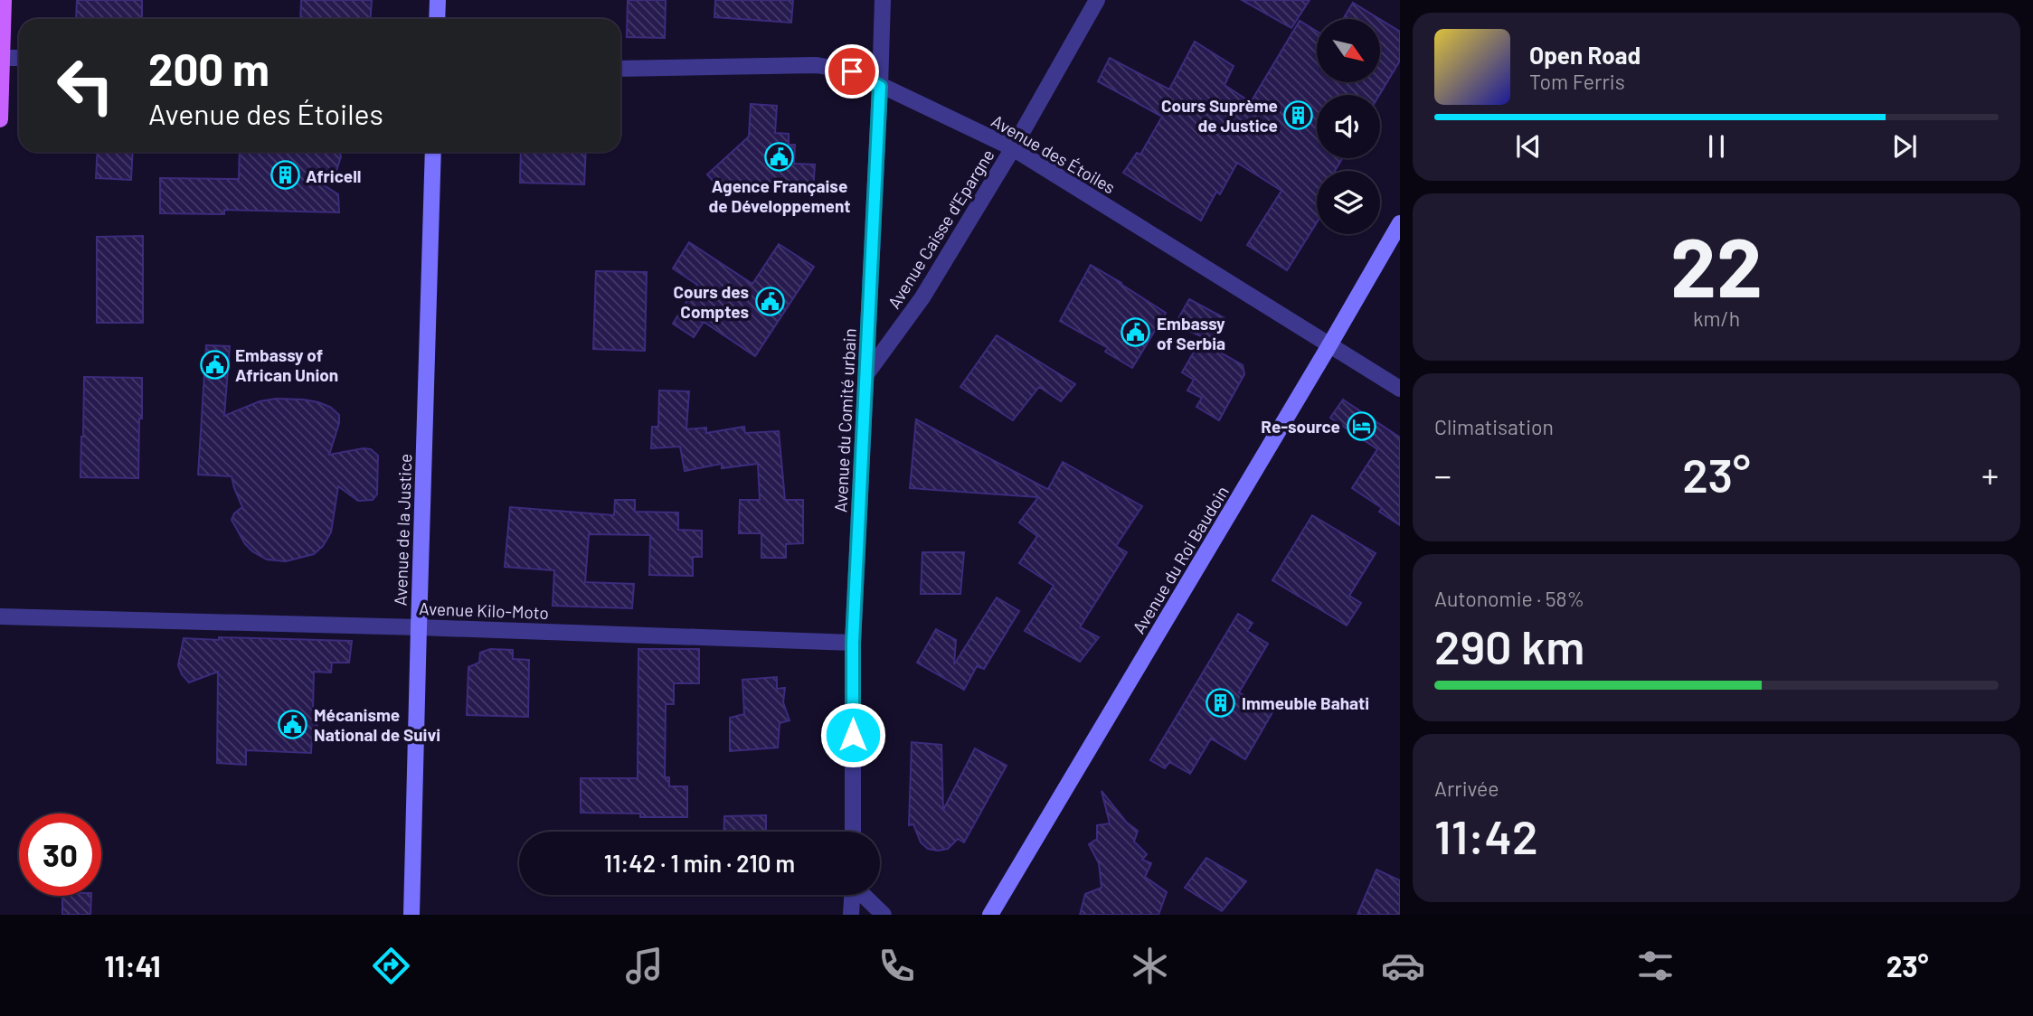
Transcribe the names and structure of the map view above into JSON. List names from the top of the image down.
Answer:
{
  "streets": {
    "street": [
      "Avenue des Étoiles",
      "Avenue Caisse d'Epargne",
      "Avenue du Comité urbain",
      "Avenue de la Justice",
      "Avenue du Roi Baudoin",
      "Avenue Kilo-Moto"
    ]
  },
  "crossings": [
    ["Avenue des Étoiles", "Avenue Caisse d'Epargne"],
    ["Avenue des Étoiles", "Avenue du Comité urbain"],
    ["Avenue des Étoiles", "Avenue du Roi Baudoin"],
    ["Avenue Caisse d'Epargne", "Avenue du Comité urbain"],
    ["Avenue du Comité urbain", "Avenue Kilo-Moto"],
    ["Avenue de la Justice", "Avenue Kilo-Moto"]
  ],
  "places": {
    "building": ["Cours Suprème de Justice", "Africell", "Immeuble Bahati"],
    "public building": [
      "Agence Française de Développement",
      "Cours des Comptes",
      "Embassy of Serbia",
      "Embassy of African Union",
      "Mécanisme National de Suivi"
    ],
    "hotel": ["Re-source"]
  },
  "north": "bottom right",
  "page": {
    "turn": ["200 m", "Avenue des Étoiles"],
    "song": ["Open Road", "Tom Ferris"],
    "tile": [
      ["22", "km/h"],
      "Climatisation",
      ["Autonomie · 58%", "290 km"],
      ["Arrivée", "11:42"]
    ],
    "heat": ["−", "23°", "+"],
    "limit": "30",
    "trip": "11:42 · 1 min · 210 m",
    "tabs": ["11:41", "23°"]
  }
}
